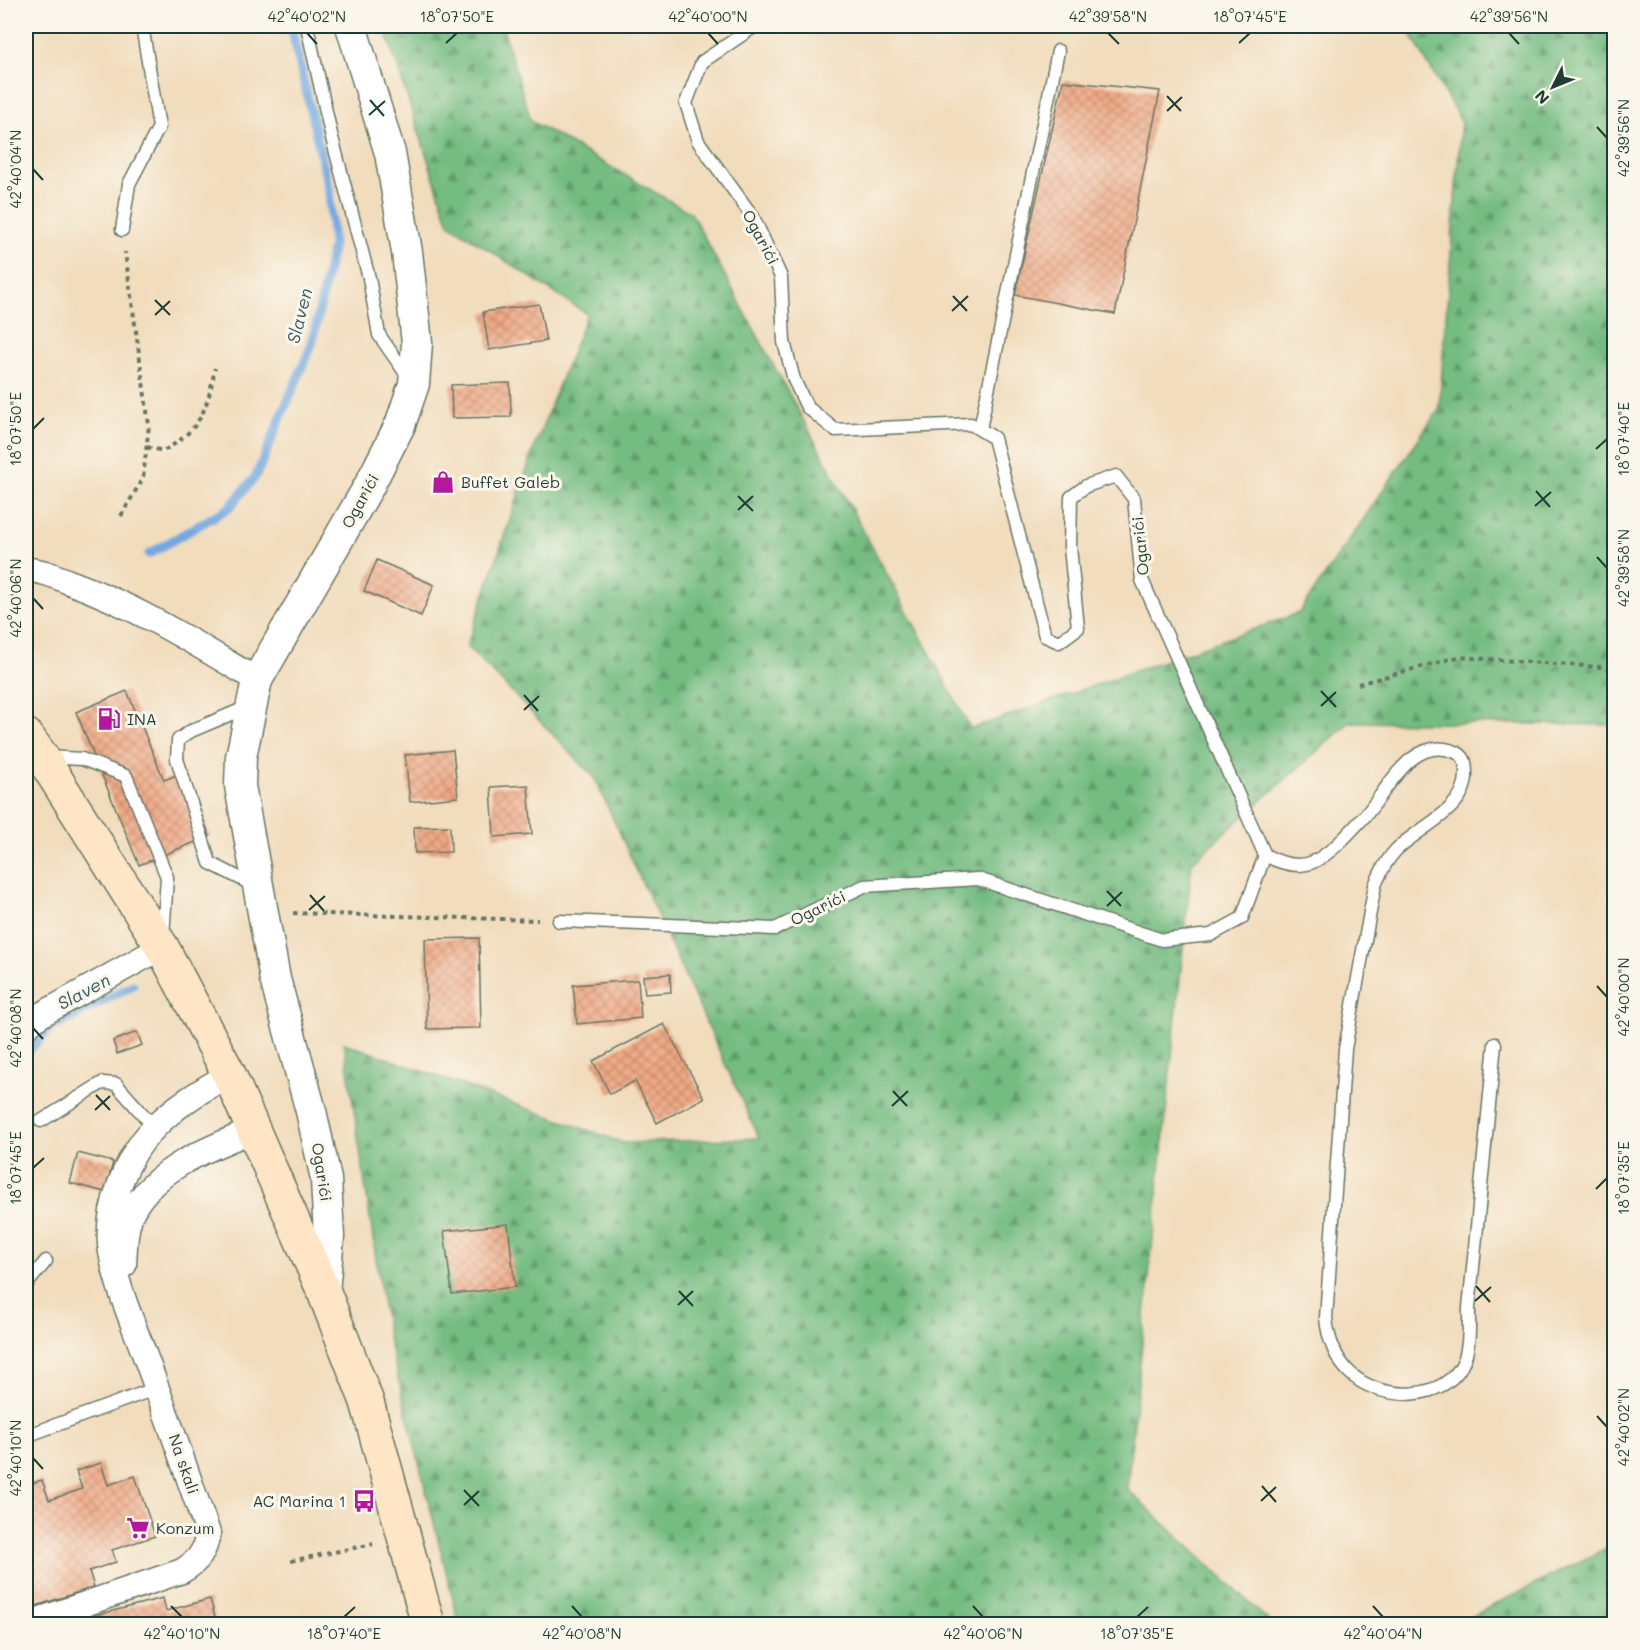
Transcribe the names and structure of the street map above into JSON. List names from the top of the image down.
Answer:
{
  "streets": {
    "street": ["Ogarići", "Na skali"]
  },
  "water": ["Slaven"],
  "places": {
    "shop": ["Buffet Galeb"],
    "fuel station": ["INA"],
    "bus stop": ["AC Marina 1"],
    "supermarket": ["Konzum"]
  },
  "north": "bottom left",
  "coordinates": [
    "42°40'02\"N",
    "18°07'50\"E",
    "42°40'00\"N",
    "42°39'58\"N",
    "18°07'45\"E",
    "42°39'56\"N",
    "42°40'04\"N",
    "18°07'40\"E",
    "42°40'06\"N",
    "42°40'08\"N",
    "18°07'35\"E",
    "42°40'10\"N"
  ]
}
